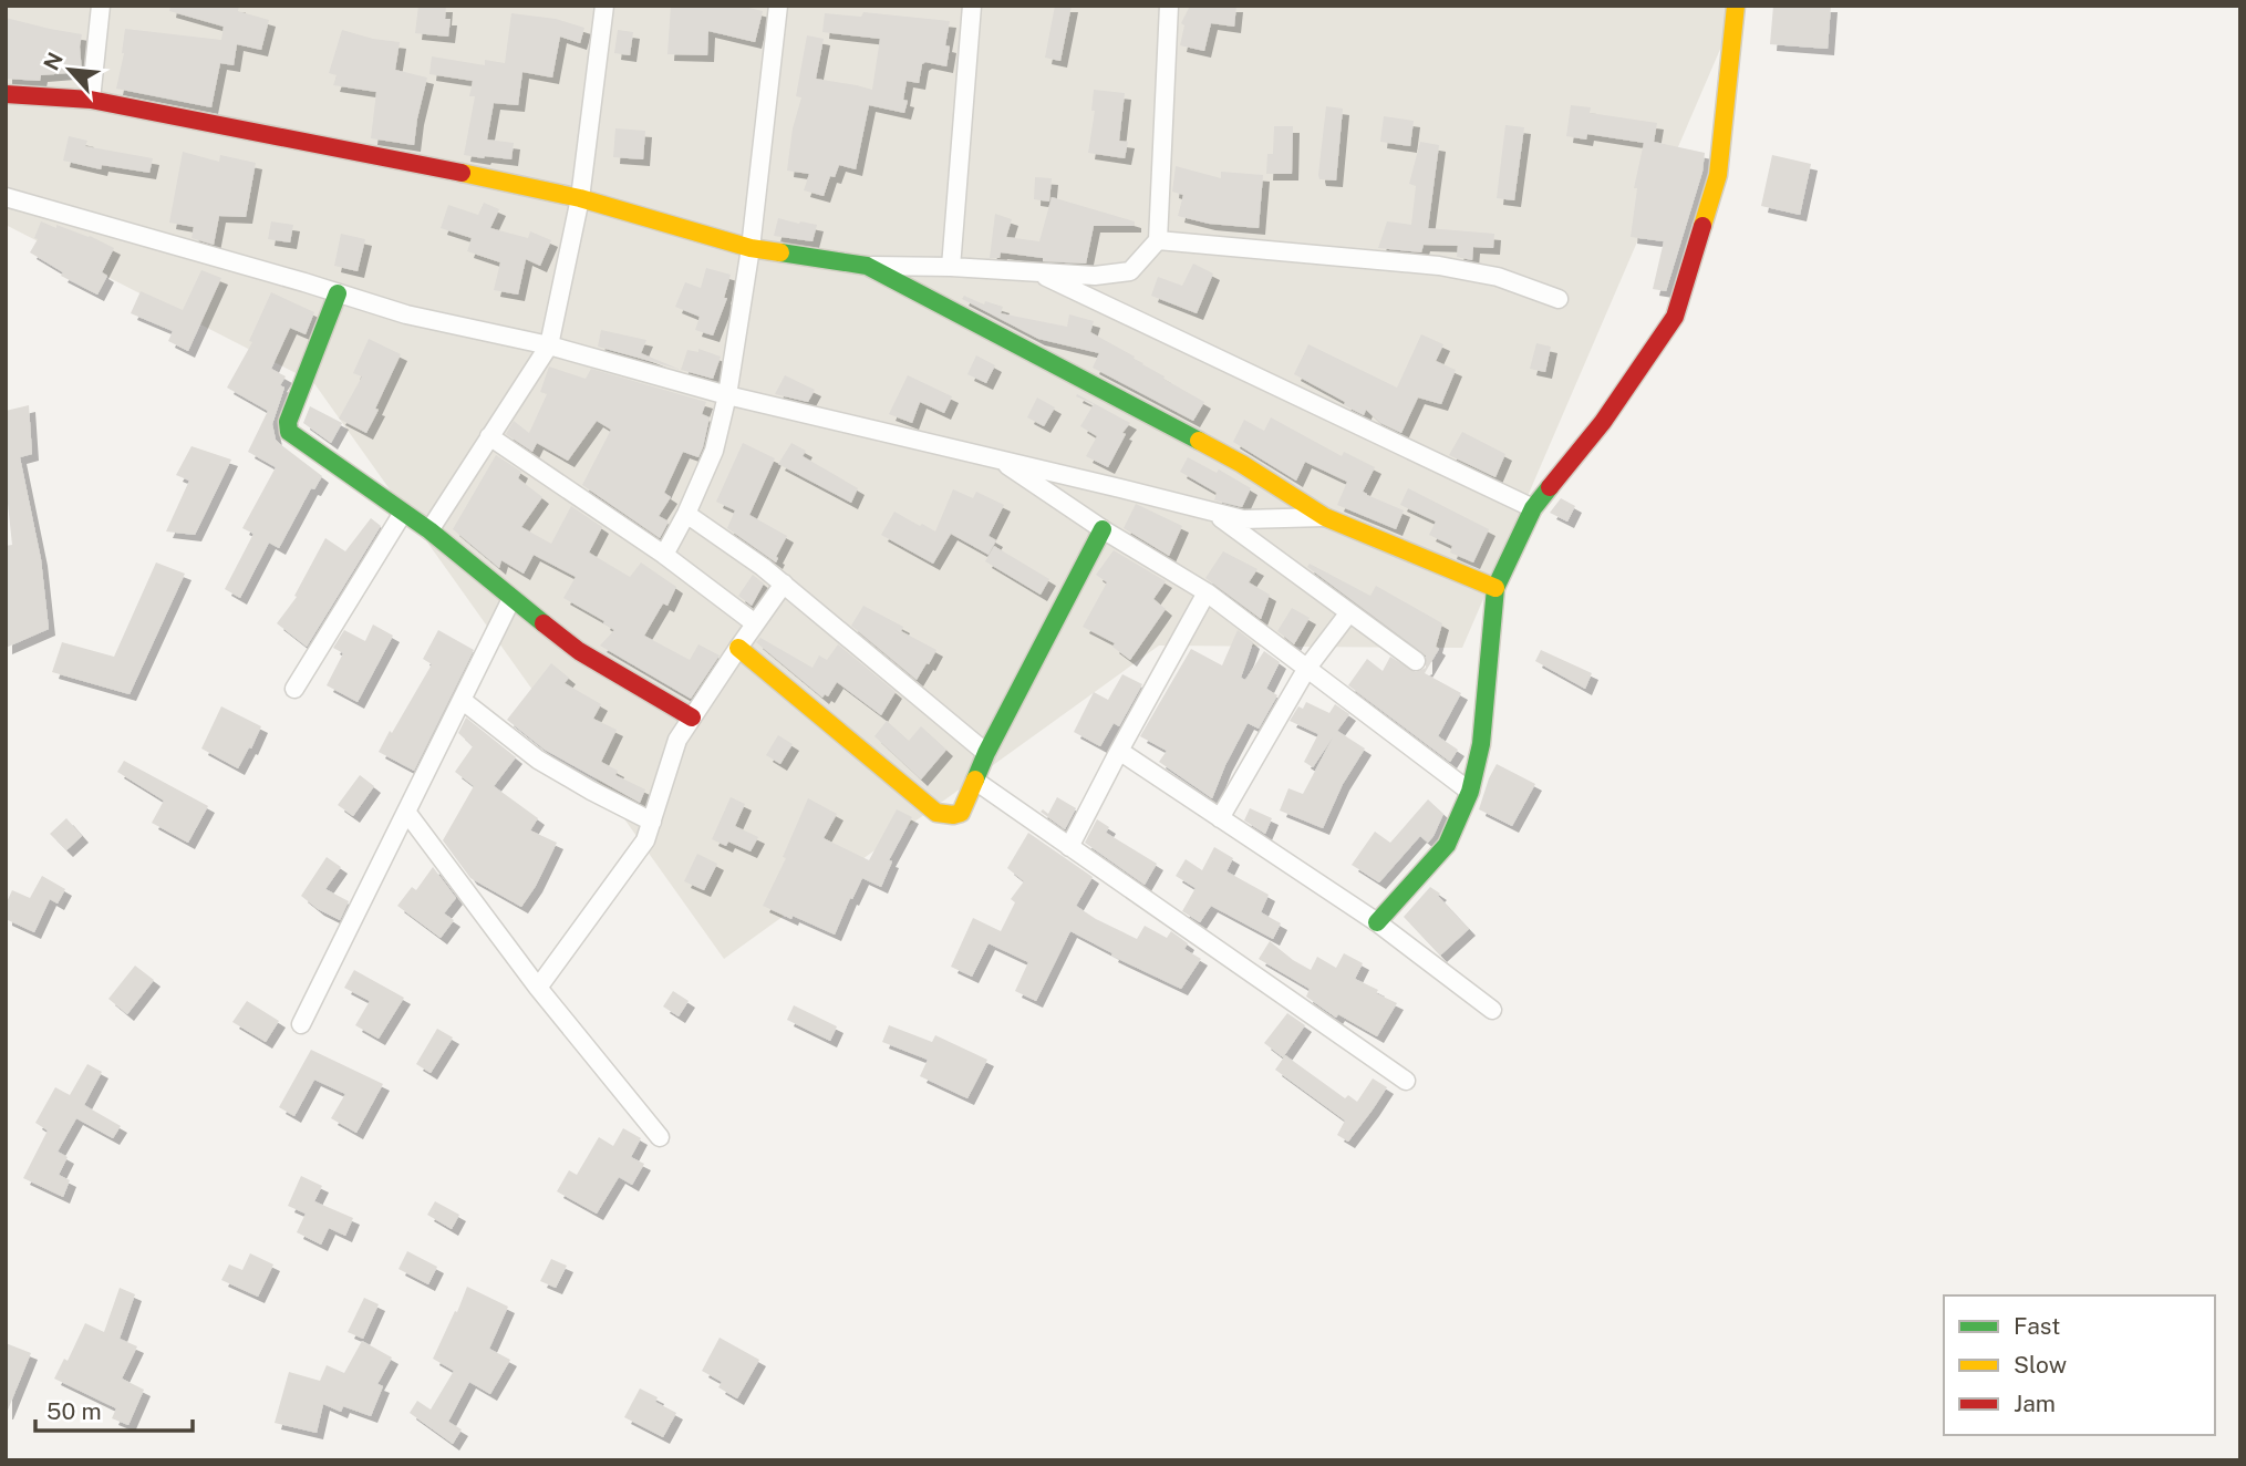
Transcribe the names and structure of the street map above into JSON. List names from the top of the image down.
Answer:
{
  "legend": ["Fast", "Slow", "Jam"],
  "scale_bar": "50 m",
  "north": "top left"
}
